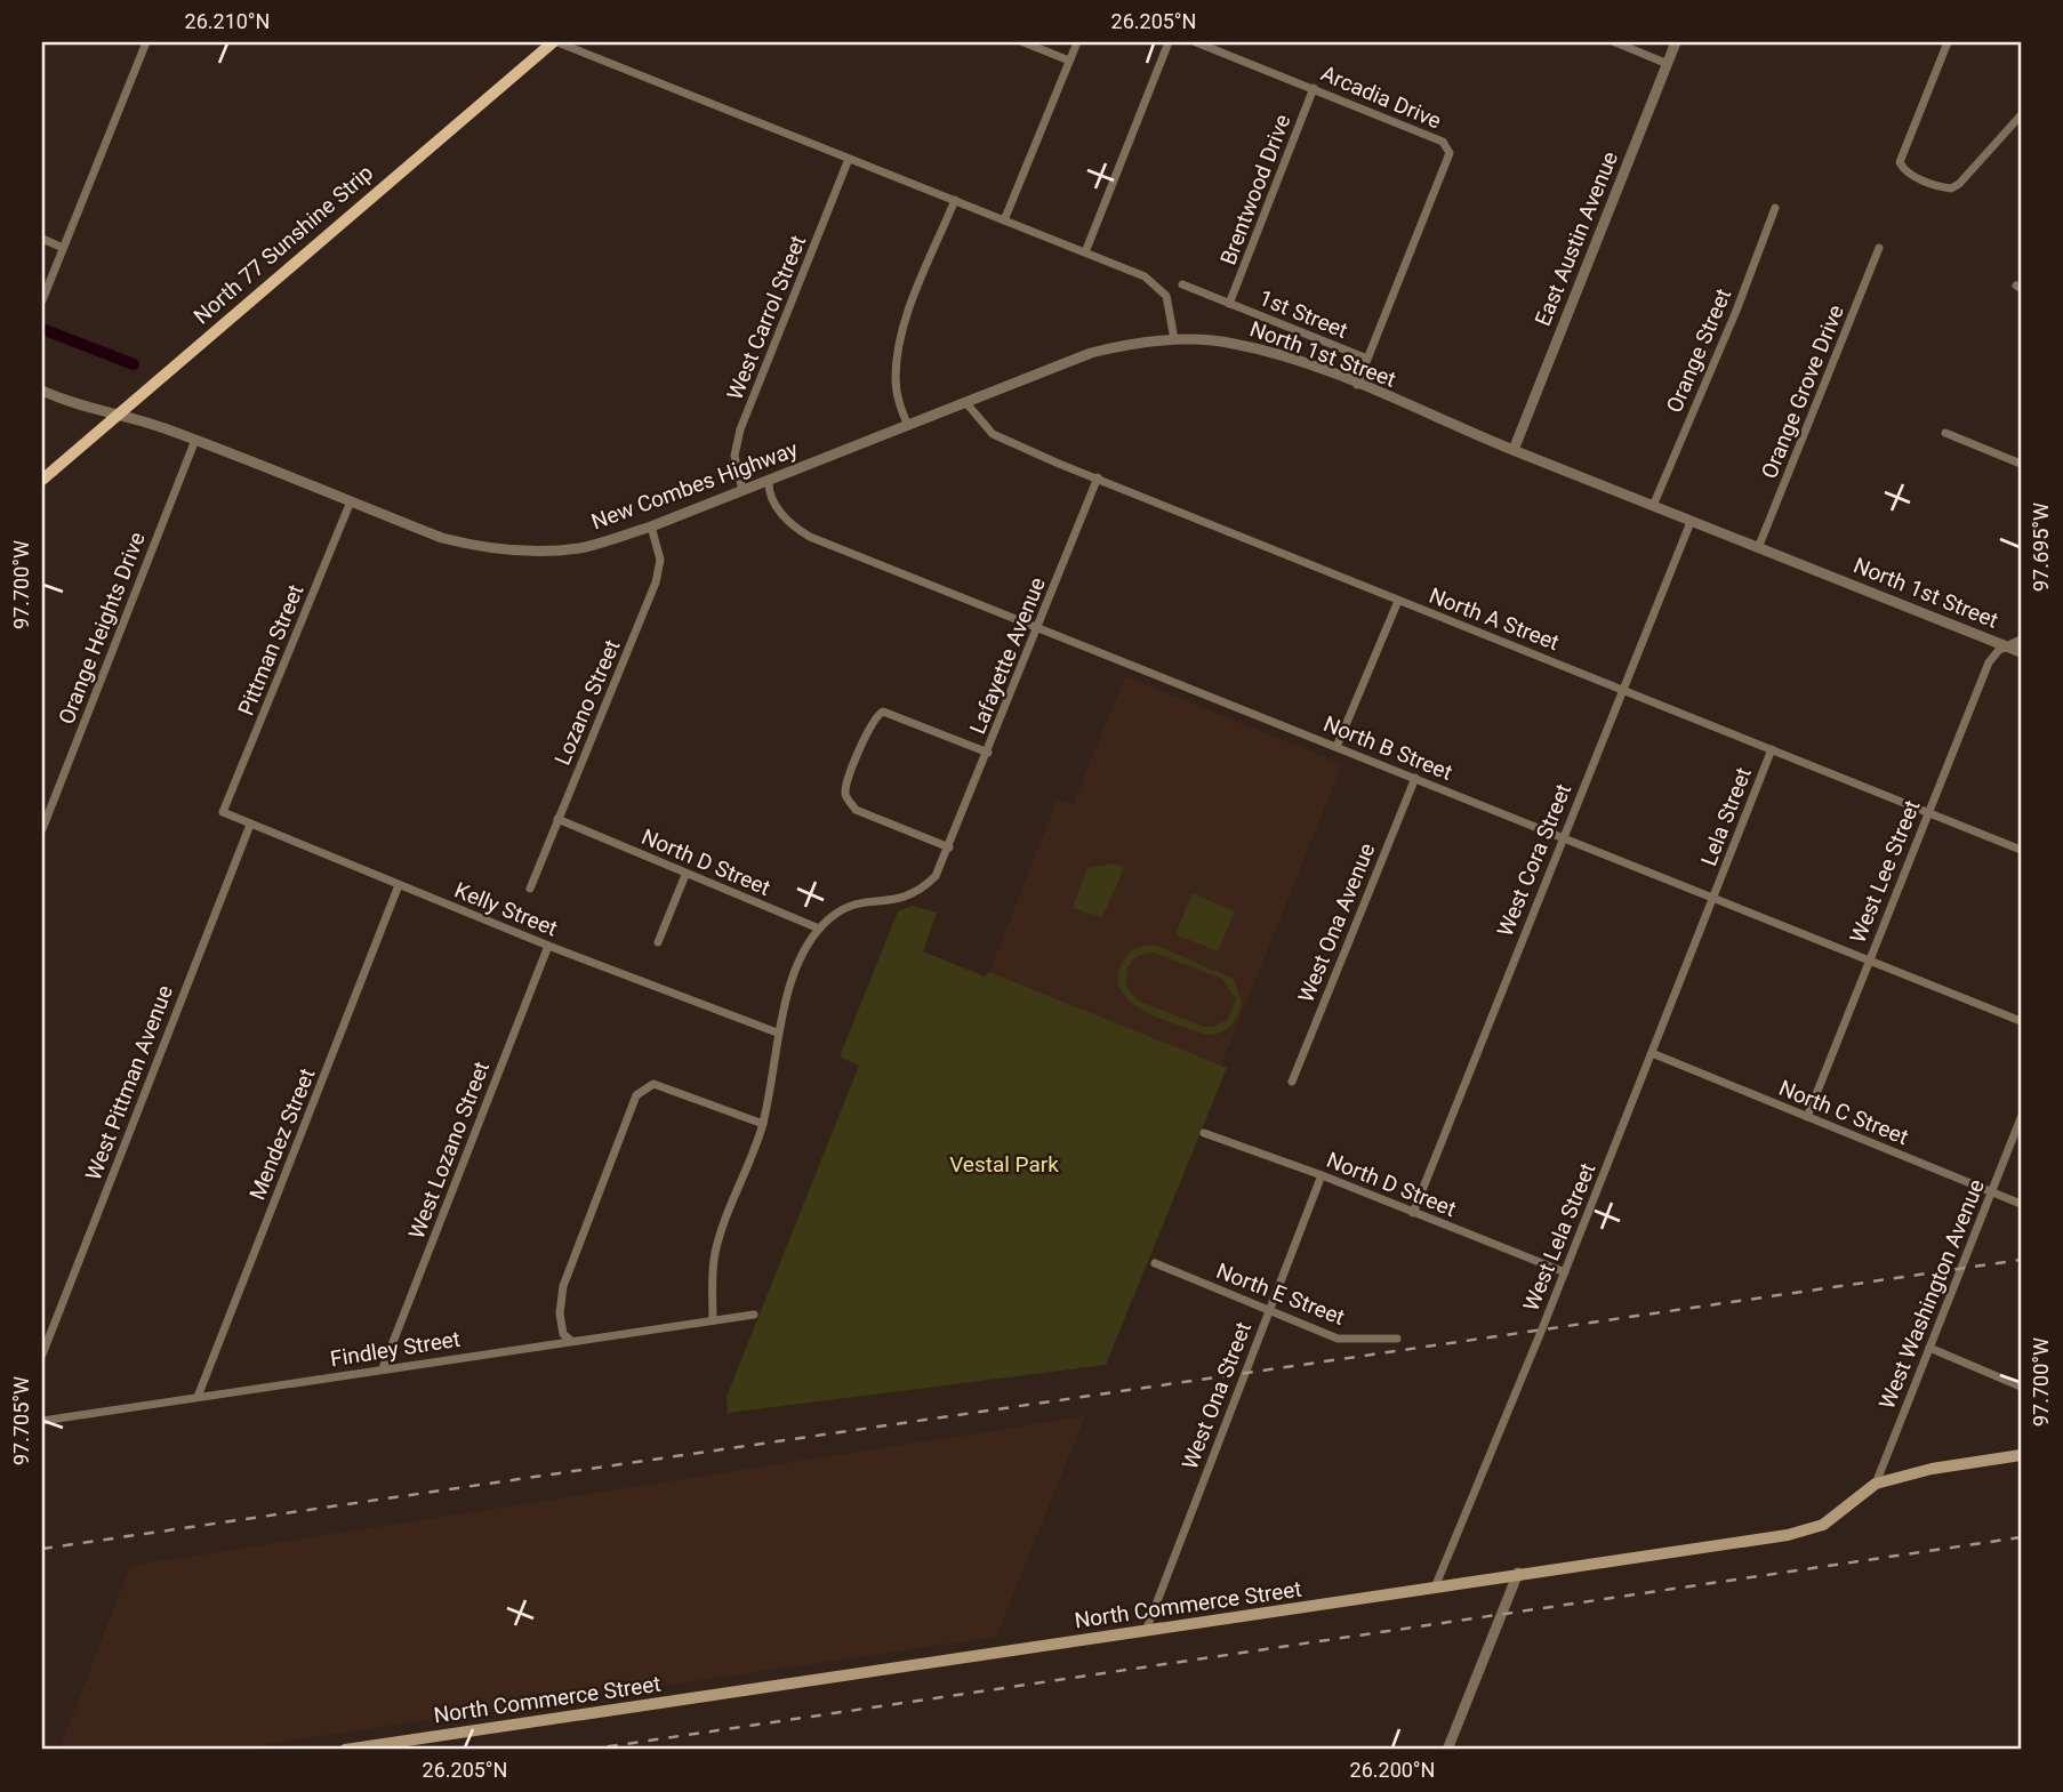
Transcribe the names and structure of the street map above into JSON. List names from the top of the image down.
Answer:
{
  "streets": {
    "main road": ["North 77 Sunshine Strip", "North Commerce Street"],
    "street": [
      "Arcadia Drive",
      "Brentwood Drive",
      "East Austin Avenue",
      "1st Street",
      "West Carrol Street",
      "Orange Street",
      "North 1st Street",
      "Orange Grove Drive",
      "New Combes Highway",
      "North A Street",
      "Orange Heights Drive",
      "Pittman Street",
      "Lafayette Avenue",
      "Lozano Street",
      "North B Street",
      "Lela Street",
      "West Cora Street",
      "North D Street",
      "West Lee Street",
      "Kelly Street",
      "West Ona Avenue",
      "West Pittman Avenue",
      "North C Street",
      "Mendez Street",
      "West Lozano Street",
      "West Lela Street",
      "North E Street",
      "West Washington Avenue",
      "Findley Street",
      "West Ona Street"
    ]
  },
  "crossings": [
    ["Arcadia Drive", "Brentwood Drive"],
    ["Arcadia Drive", "1st Street"],
    ["Arcadia Drive", "North 1st Street"],
    ["Brentwood Drive", "1st Street"],
    ["East Austin Avenue", "North 1st Street"],
    ["North 77 Sunshine Strip", "New Combes Highway"],
    ["West Carrol Street", "New Combes Highway"],
    ["Orange Street", "North 1st Street"],
    ["North 1st Street", "Orange Grove Drive"],
    ["North 1st Street", "New Combes Highway"],
    ["North 1st Street", "West Cora Street"],
    ["North 1st Street", "West Lee Street"],
    ["New Combes Highway", "North A Street"],
    ["New Combes Highway", "Orange Heights Drive"],
    ["New Combes Highway", "Pittman Street"],
    ["New Combes Highway", "Lozano Street"],
    ["New Combes Highway", "North B Street"],
    ["North A Street", "Lafayette Avenue"],
    ["North A Street", "Lela Street"],
    ["North A Street", "West Cora Street"],
    ["North A Street", "West Lee Street"],
    ["Pittman Street", "Kelly Street"],
    ["Lafayette Avenue", "North B Street"],
    ["Lozano Street", "North D Street"],
    ["North B Street", "Lela Street"],
    ["North B Street", "West Cora Street"],
    ["North B Street", "West Lee Street"],
    ["North B Street", "West Ona Avenue"],
    ["North B Street", "West Lela Street"],
    ["Lela Street", "West Lela Street"],
    ["West Cora Street", "North D Street"],
    ["North D Street", "West Lela Street"],
    ["North D Street", "West Ona Street"],
    ["West Lee Street", "North C Street"],
    ["Kelly Street", "West Pittman Avenue"],
    ["Kelly Street", "Mendez Street"],
    ["Kelly Street", "West Lozano Street"],
    ["North C Street", "West Lela Street"],
    ["North C Street", "West Washington Avenue"],
    ["Mendez Street", "Findley Street"],
    ["West Lozano Street", "Findley Street"],
    ["West Lela Street", "North Commerce Street"],
    ["North E Street", "West Ona Street"],
    ["West Washington Avenue", "North Commerce Street"],
    ["West Ona Street", "North Commerce Street"]
  ],
  "parks": ["Vestal Park"],
  "coordinates": [
    "26.210°N",
    "26.205°N",
    "97.695°W",
    "97.700°W",
    "97.705°W",
    "26.200°N"
  ]
}
